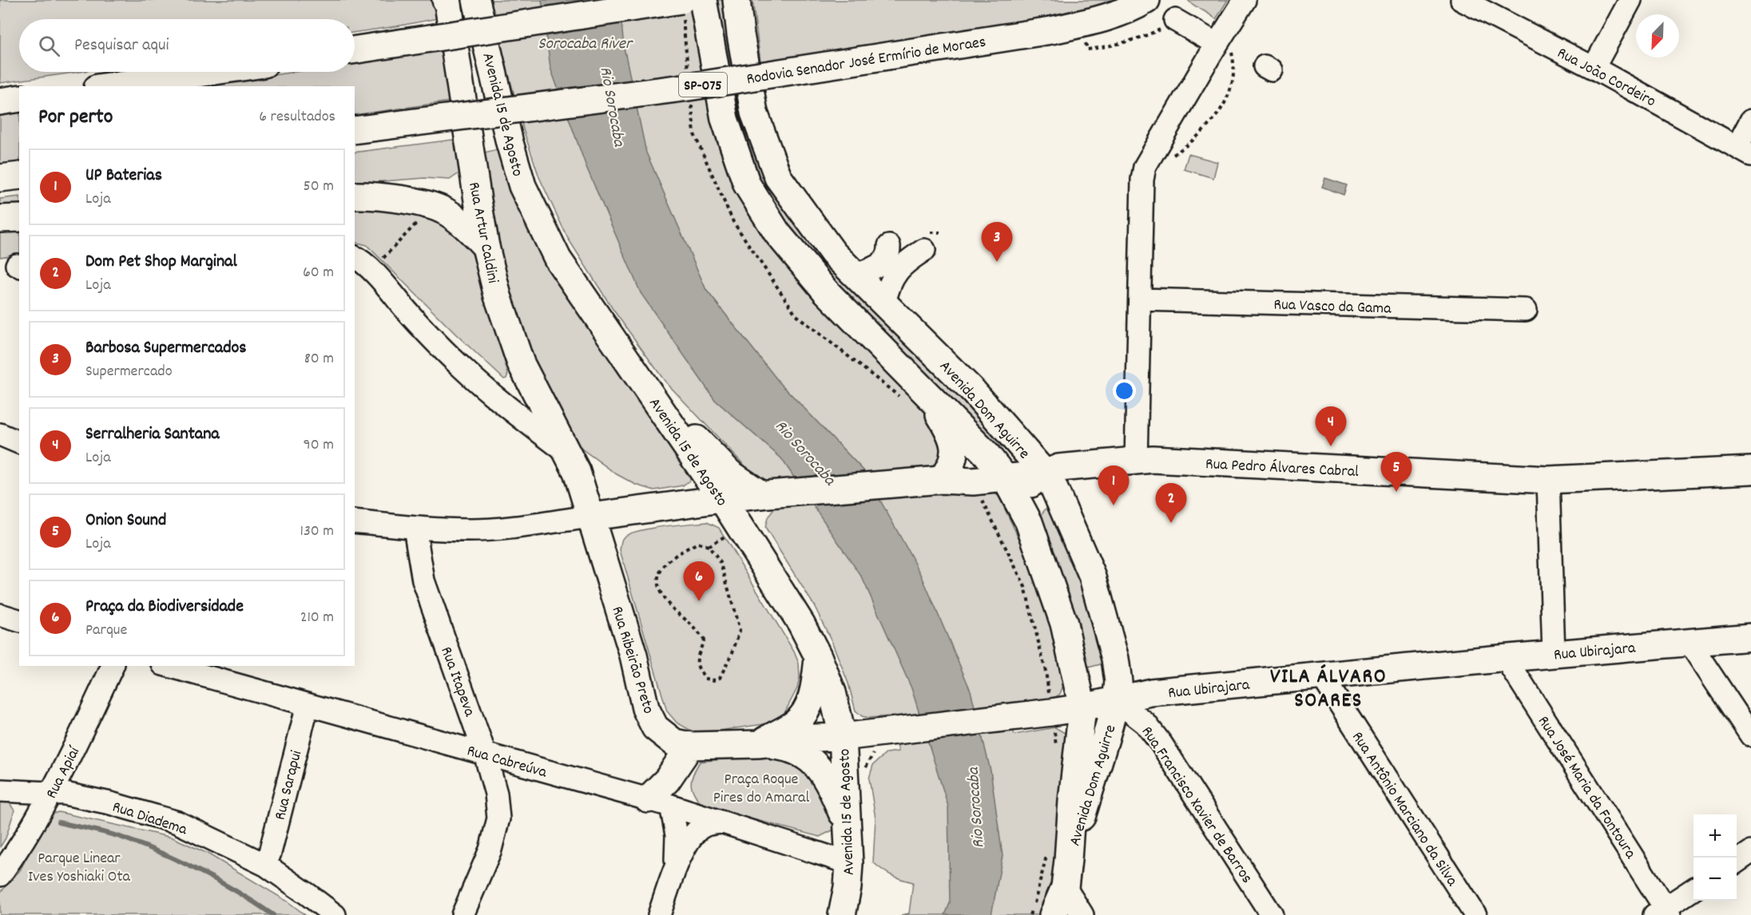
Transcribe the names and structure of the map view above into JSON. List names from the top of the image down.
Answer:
{
  "streets": {
    "main road": [
      "Rodovia Senador José Ermírio de Moraes",
      "SP-075",
      "Avenida 15 de Agosto",
      "Rua Artur Caldini",
      "Avenida Dom Aguirre",
      "Rua Pedro Álvares Cabral",
      "Rua Ubirajara",
      "Rua Ribeirão Preto"
    ],
    "street": [
      "Rua João Cordeiro",
      "Rua Vasco da Gama",
      "Rua Itapeva",
      "Rua Cabreúva",
      "Rua Apiaí",
      "Rua Sarapui",
      "Rua José Maria da Fontoura",
      "Rua Francisco Xavier de Barros",
      "Rua Antônio Marciano da Silva",
      "Rua Diadema"
    ]
  },
  "crossings": [
    ["Avenida 15 de Agosto", "Rua Ubirajara"],
    ["Avenida 15 de Agosto", "Rua Ribeirão Preto"],
    ["Avenida 15 de Agosto", "Rua Cabreúva"],
    ["Rua Artur Caldini", "Rua Ribeirão Preto"],
    ["Avenida Dom Aguirre", "Rua Pedro Álvares Cabral"],
    ["Avenida Dom Aguirre", "Rua Ubirajara"],
    ["Avenida Dom Aguirre", "Rua Francisco Xavier de Barros"],
    ["Rua Ubirajara", "Rua Ribeirão Preto"],
    ["Rua Ubirajara", "Rua José Maria da Fontoura"],
    ["Rua Ubirajara", "Rua Francisco Xavier de Barros"],
    ["Rua Ubirajara", "Rua Antônio Marciano da Silva"],
    ["Rua Itapeva", "Rua Cabreúva"],
    ["Rua Cabreúva", "Rua Sarapui"],
    ["Rua Apiaí", "Rua Diadema"],
    ["Rua Sarapui", "Rua Diadema"]
  ],
  "districts": ["VILA ÁLVARO SOARES"],
  "water": ["Sorocaba River", "Rio Sorocaba"],
  "parks": ["Praça Roque Pires do Amaral", "Parque Linear Ives Yoshiaki Ota"],
  "north": "bottom left",
  "page": {
    "search": "Pesquisar aqui",
    "heading": ["Por perto", "6 resultados"],
    "list": [
      {
        "mark": "1",
        "name": "UP Baterias",
        "note": "Loja",
        "value": "50 m"
      },
      {
        "mark": "2",
        "name": "Dom Pet Shop Marginal",
        "note": "Loja",
        "value": "60 m"
      },
      {
        "mark": "3",
        "name": "Barbosa Supermercados",
        "note": "Supermercado",
        "value": "80 m"
      },
      {
        "mark": "4",
        "name": "Serralheria Santana",
        "note": "Loja",
        "value": "90 m"
      },
      {
        "mark": "5",
        "name": "Onion Sound",
        "note": "Loja",
        "value": "130 m"
      },
      {
        "mark": "6",
        "name": "Praça da Biodiversidade",
        "note": "Parque",
        "value": "210 m"
      }
    ],
    "pins": [
      "3",
      "4",
      "5",
      "1",
      "2",
      "6"
    ],
    "map_buttons": ["+", "−"]
  }
}
